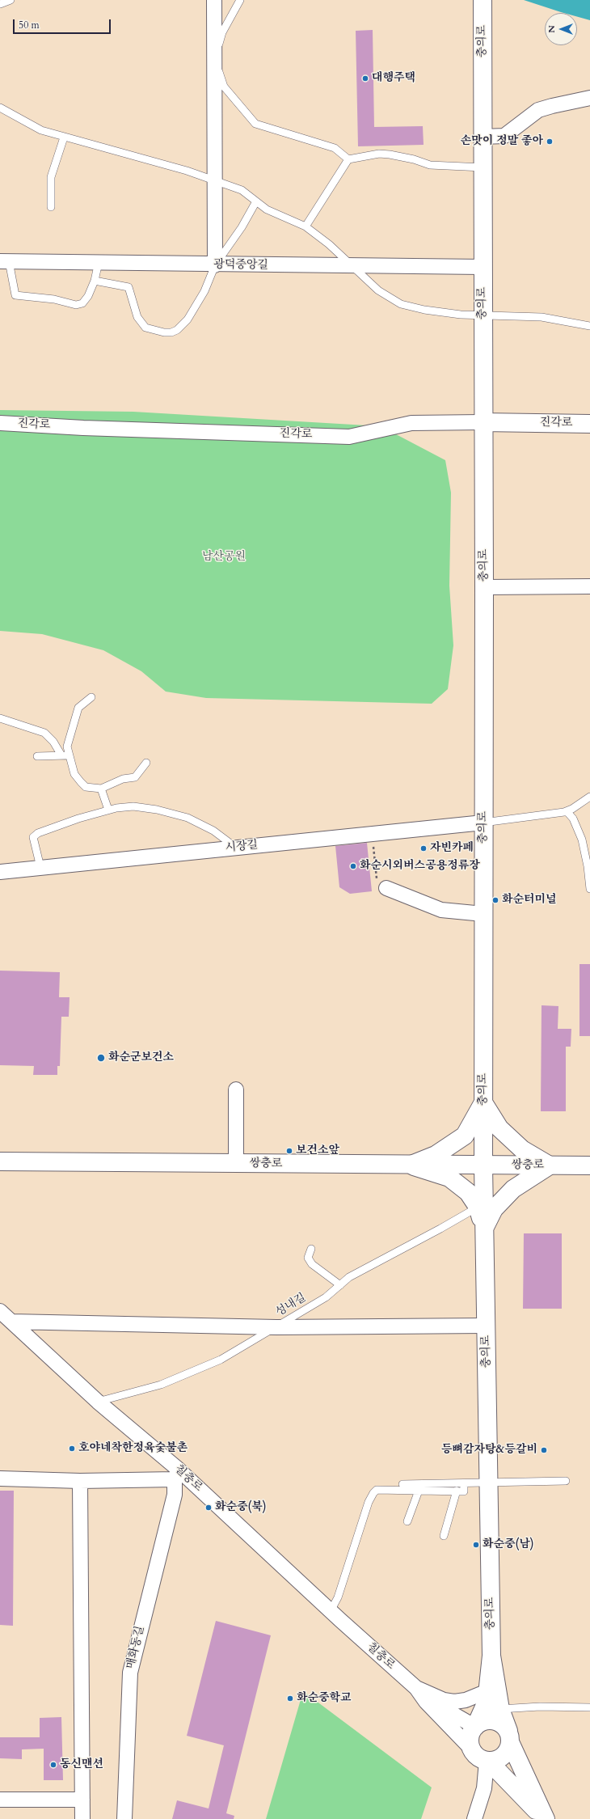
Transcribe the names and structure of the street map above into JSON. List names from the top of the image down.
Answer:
{
  "streets": {
    "street": [
      "충의로",
      "광덕중앙길",
      "진각로",
      "시장길",
      "쌍충로",
      "칠충로",
      "매화동길"
    ],
    "lane": ["성내길"]
  },
  "crossings": [
    ["충의로", "광덕중앙길"],
    ["충의로", "진각로"],
    ["충의로", "시장길"],
    ["충의로", "쌍충로"],
    ["충의로", "성내길"],
    ["성내길", "칠충로"],
    ["칠충로", "매화동길"]
  ],
  "parks": ["남산공원"],
  "places": [
    "대행주택",
    "손맛이 정말 좋아",
    "자빈카페",
    "화순시외버스공용정류장",
    "화순터미널",
    "화순군보건소",
    "보건소앞",
    "호야네착한정육숯불촌",
    "등뼈감자탕&등갈비",
    "화순중(북)",
    "화순중(남)",
    "화순중학교",
    "동신맨션"
  ],
  "scale_bar": "50 m",
  "north": "left"
}
